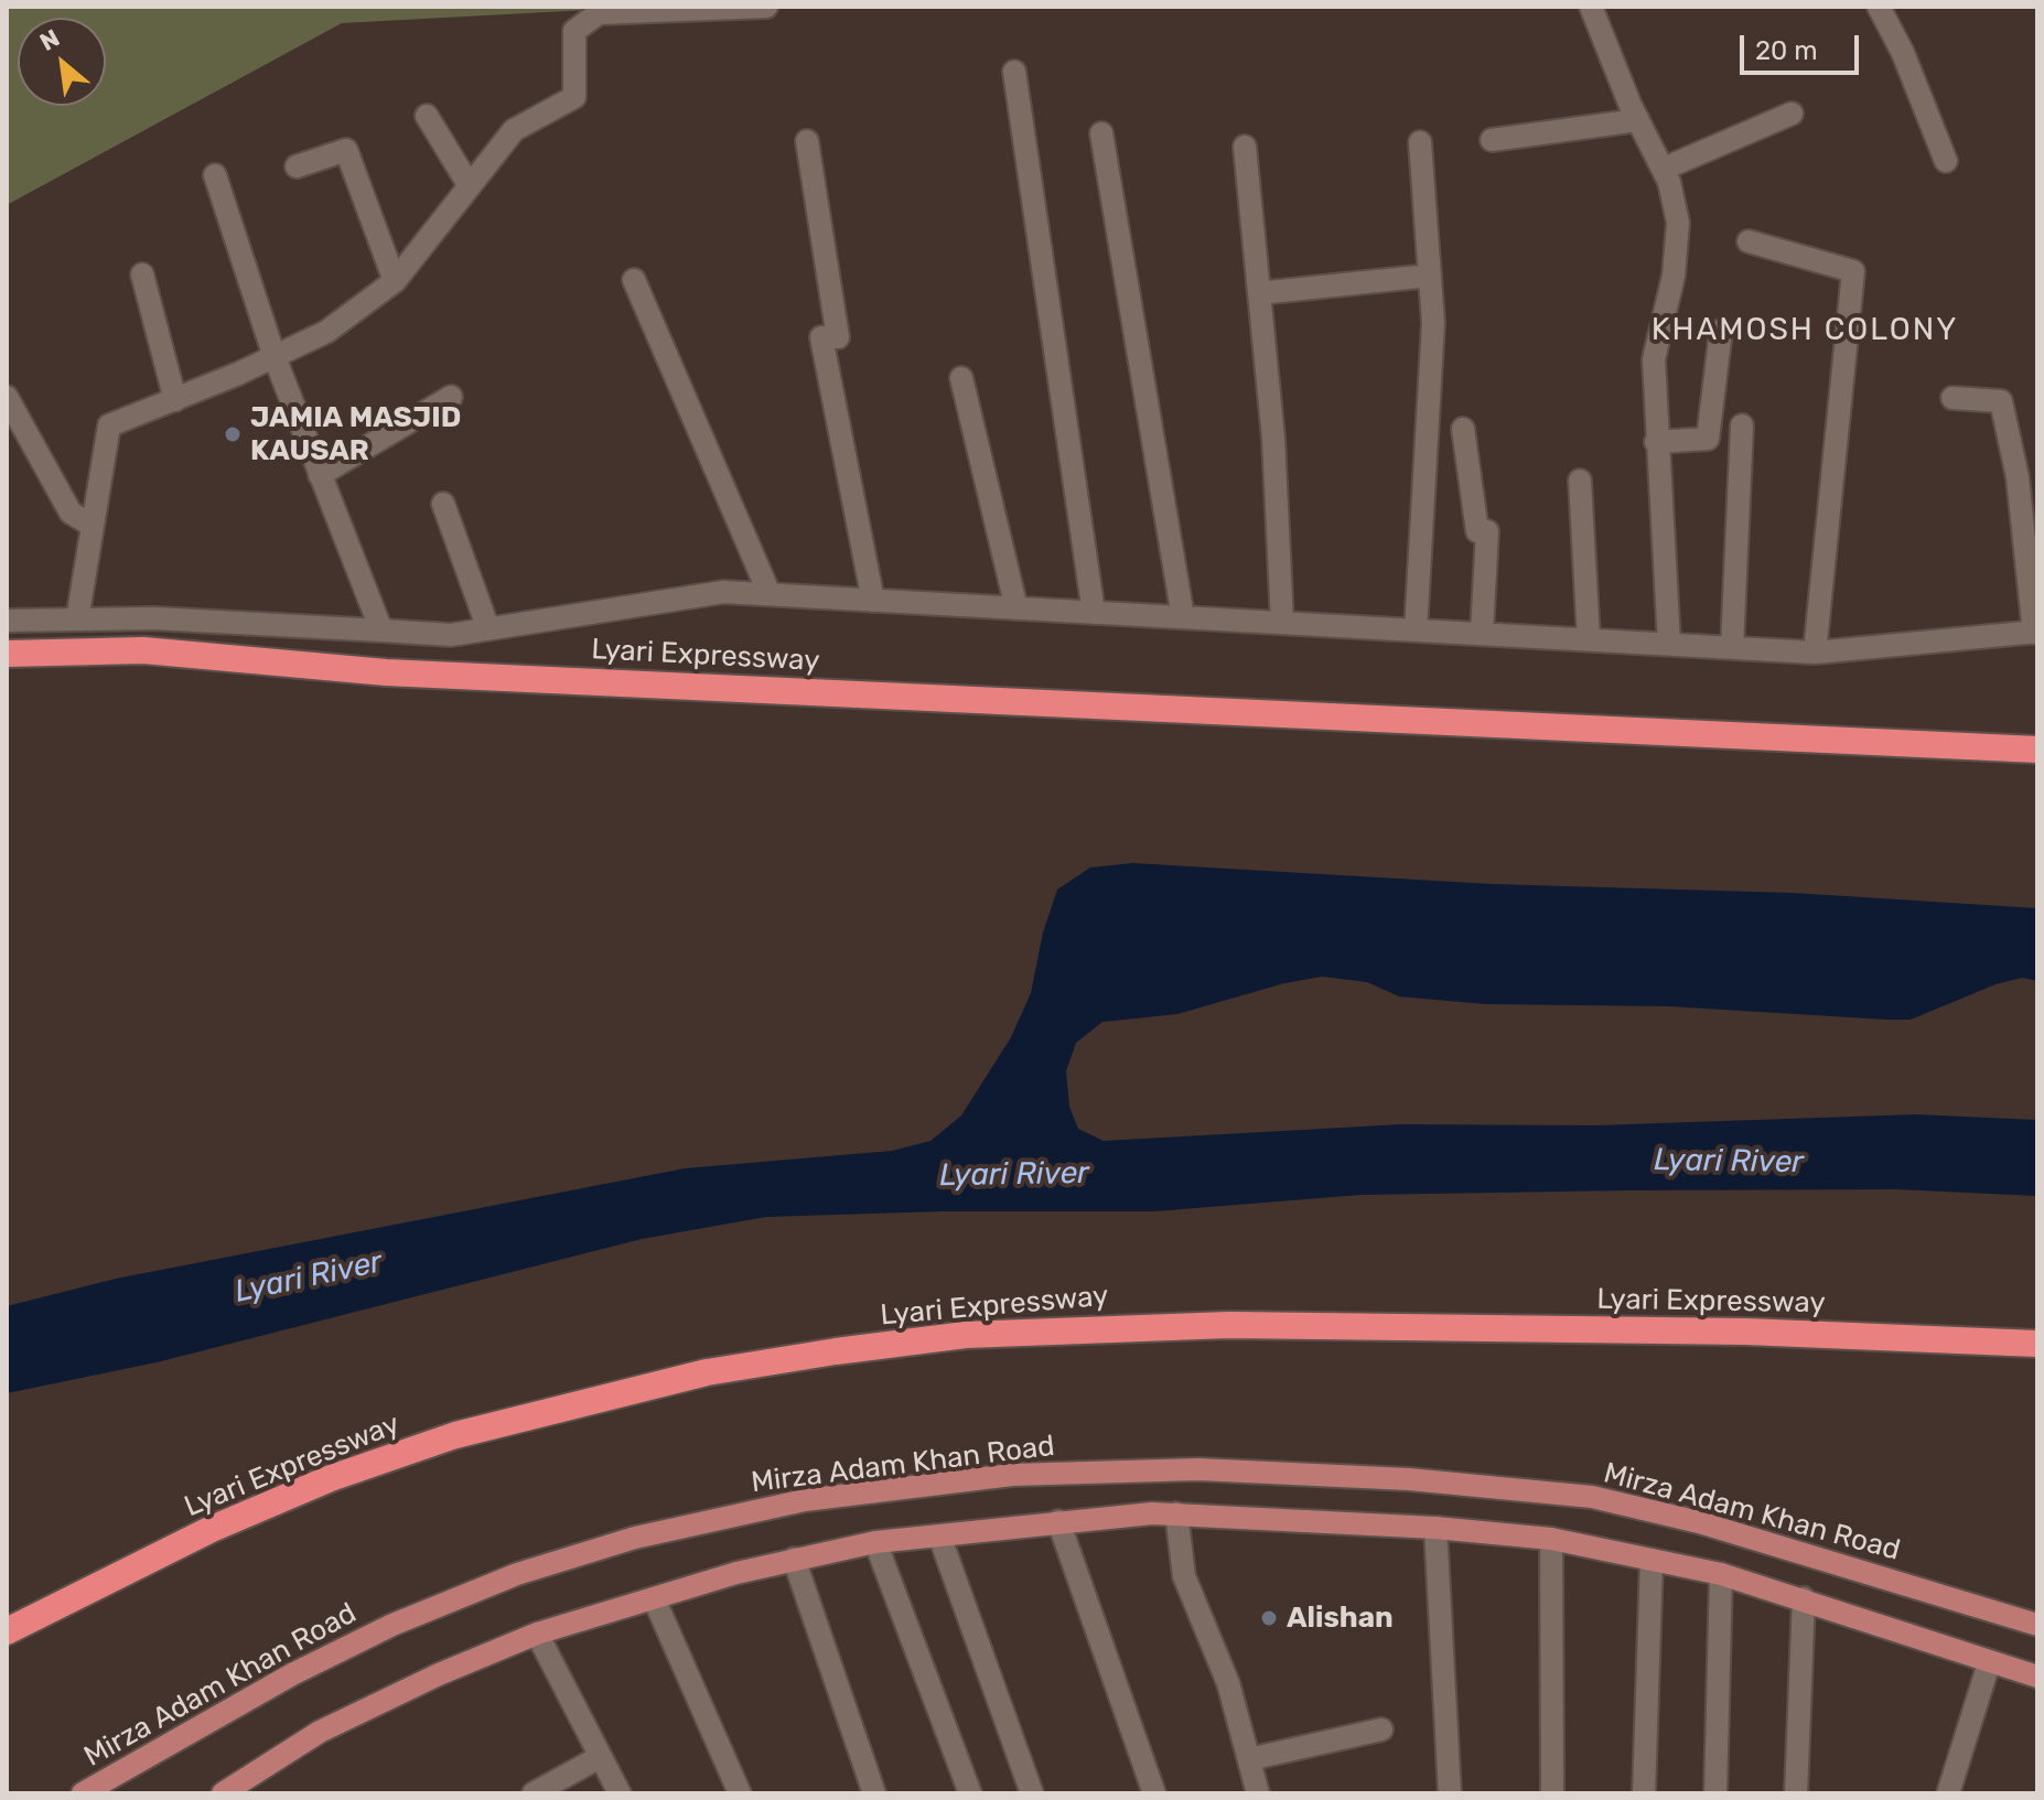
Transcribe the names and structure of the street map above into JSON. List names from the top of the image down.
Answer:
{
  "streets": {
    "highway": ["Lyari Expressway"],
    "main road": ["Mirza Adam Khan Road"]
  },
  "districts": ["KHAMOSH COLONY"],
  "water": ["Lyari River"],
  "places": ["JAMIA MASJID KAUSAR", "Alishan"],
  "scale_bar": "20 m",
  "north": "top left"
}
